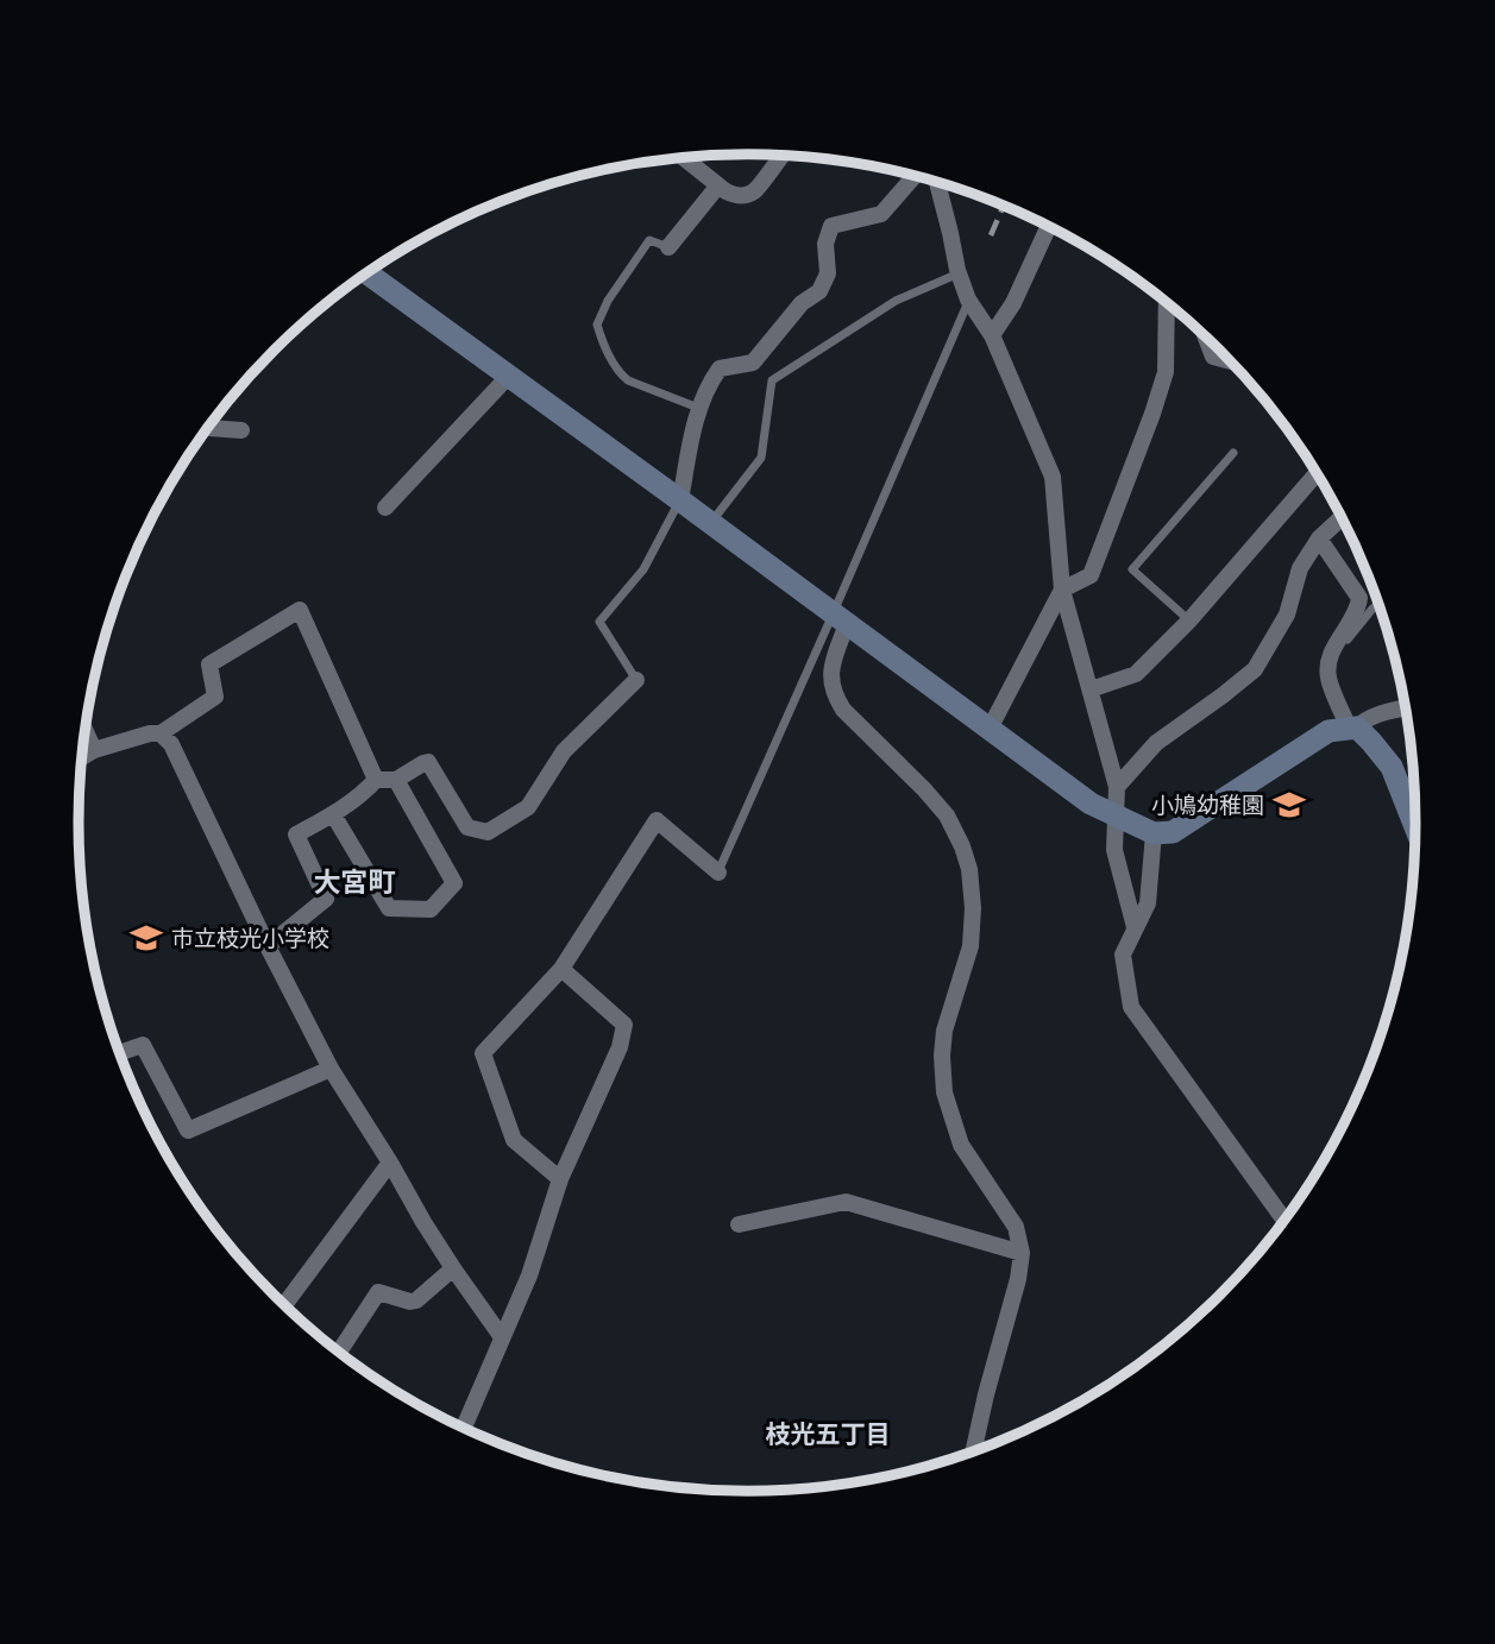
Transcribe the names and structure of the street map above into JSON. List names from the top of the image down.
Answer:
{
  "districts": ["大宮町", "枝光五丁目"],
  "places": {
    "school or university": ["小鳩幼稚園", "市立枝光小学校"]
  }
}
